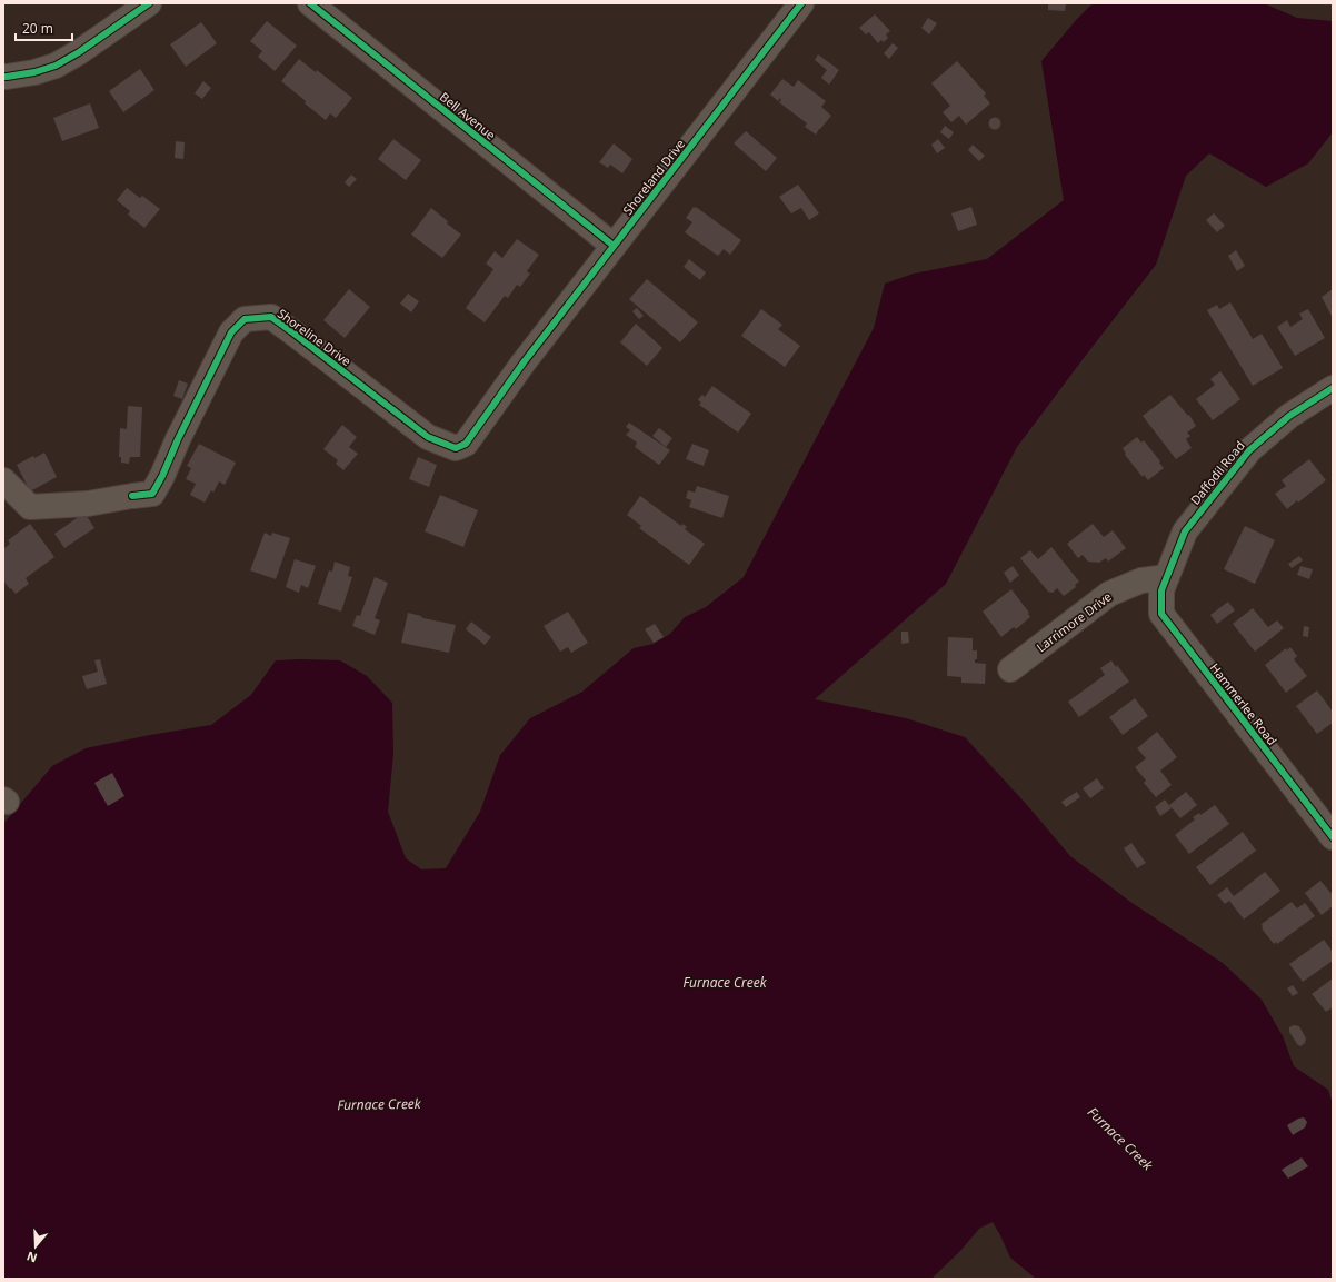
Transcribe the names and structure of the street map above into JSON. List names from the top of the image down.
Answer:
{
  "streets": {
    "street": [
      "Bell Avenue",
      "Shoreland Drive",
      "Shoreline Drive",
      "Daffodil Road",
      "Larrimore Drive",
      "Hammerlee Road"
    ]
  },
  "crossings": [
    ["Bell Avenue", "Shoreland Drive"],
    ["Shoreland Drive", "Shoreline Drive"],
    ["Daffodil Road", "Larrimore Drive"],
    ["Daffodil Road", "Hammerlee Road"],
    ["Larrimore Drive", "Hammerlee Road"]
  ],
  "water": ["Furnace Creek"],
  "scale_bar": "20 m",
  "north": "bottom"
}
